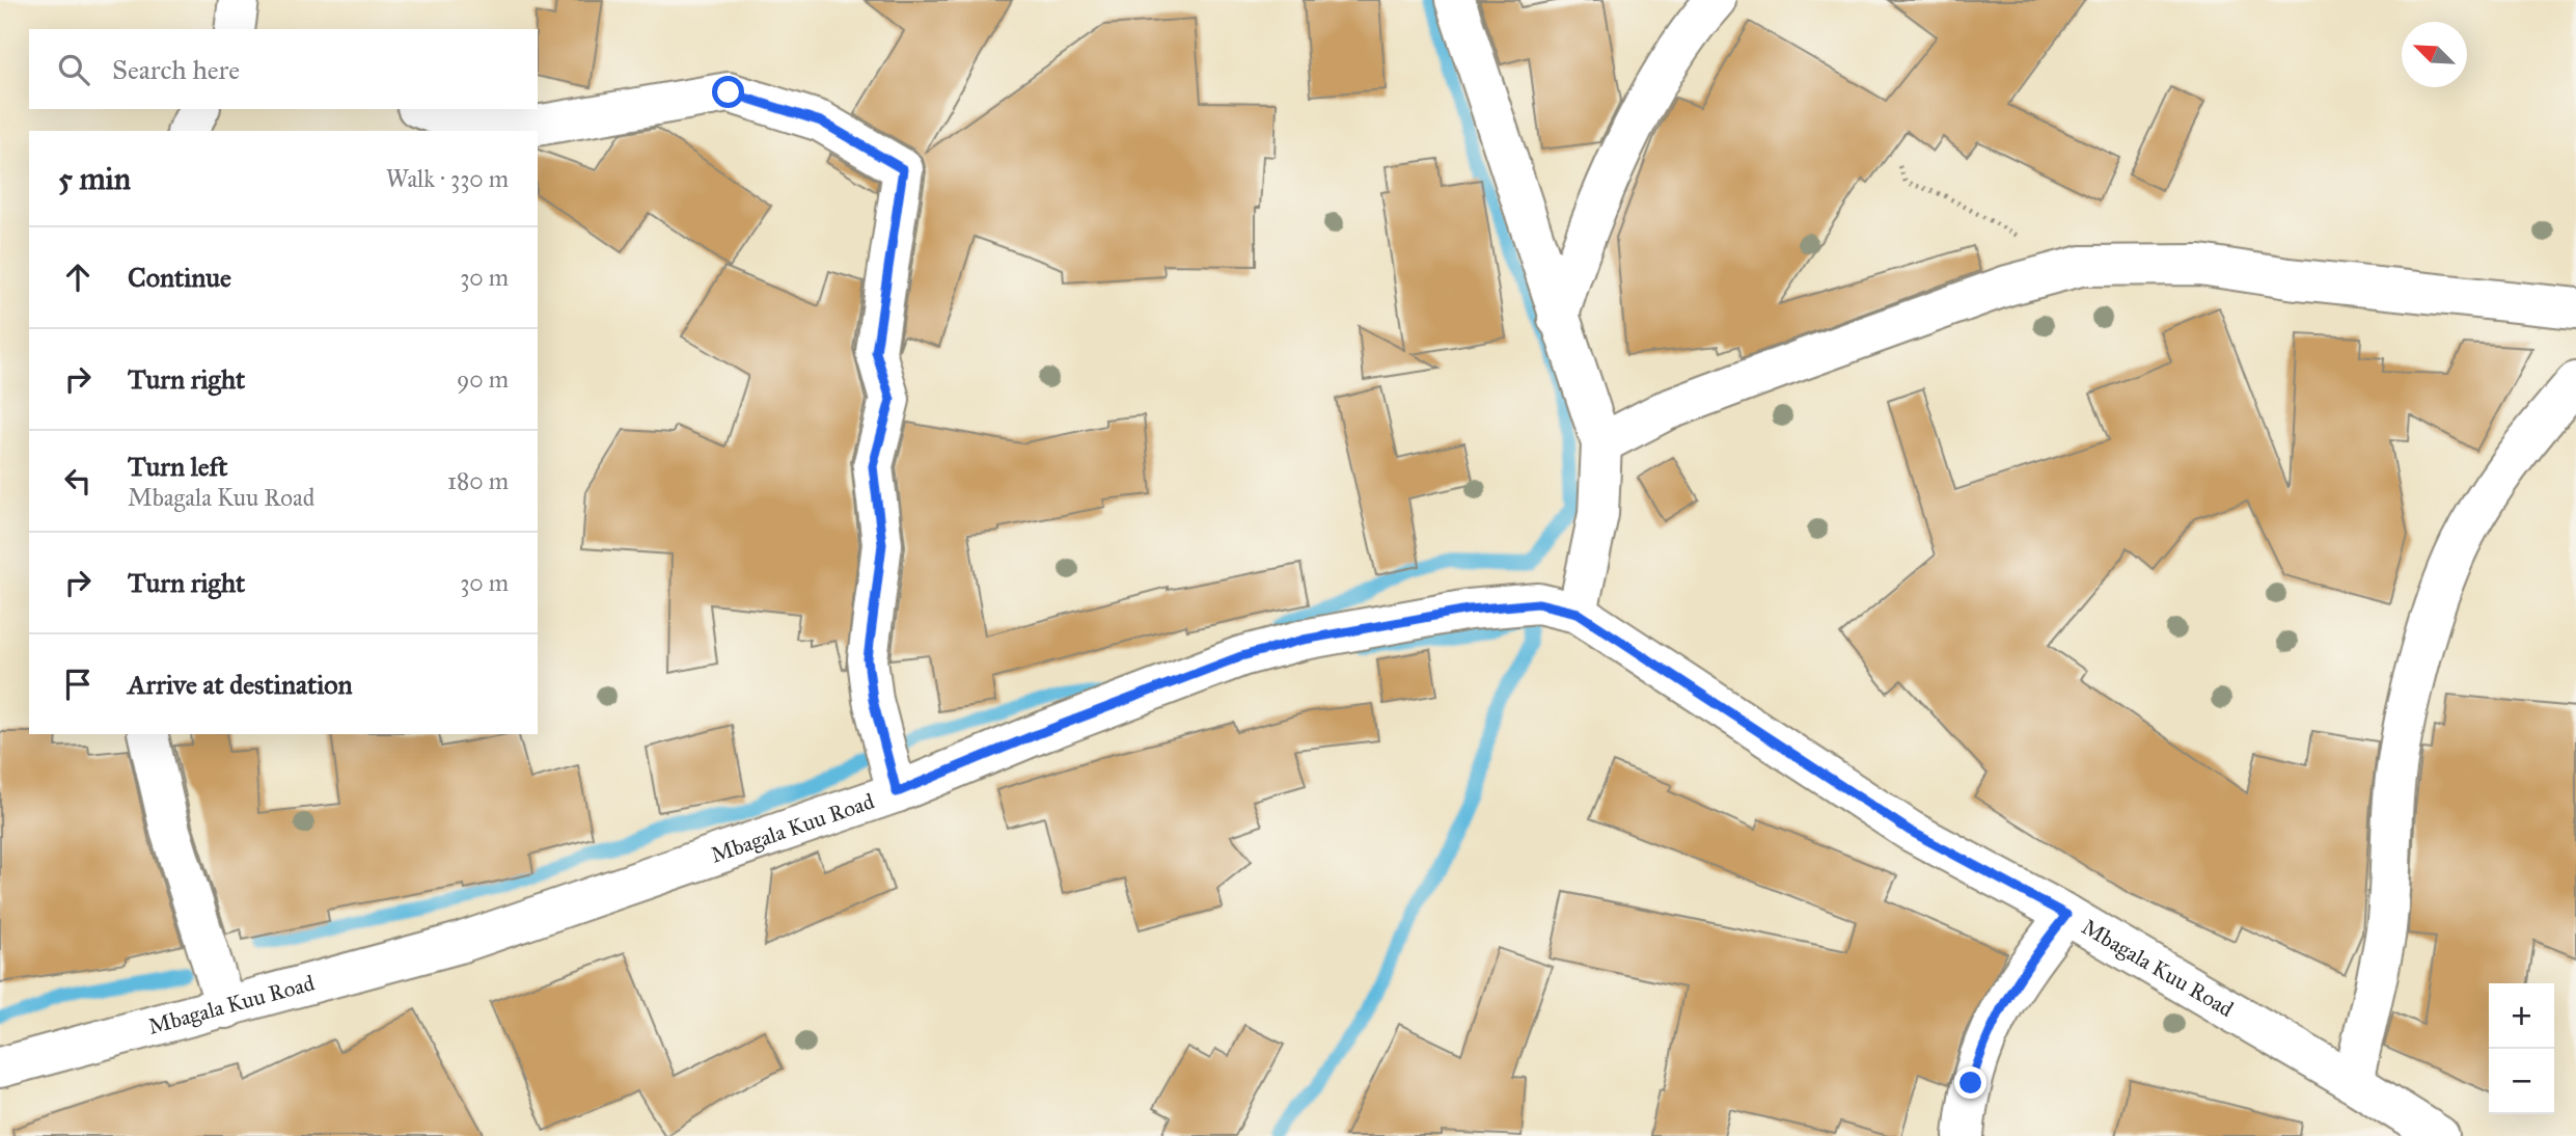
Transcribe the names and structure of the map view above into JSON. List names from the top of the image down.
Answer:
{
  "streets": {
    "street": ["Mbagala Kuu Road"]
  },
  "north": "top left",
  "page": {
    "search": "Search here",
    "heading": ["5 min", "Walk · 330 m"],
    "list": [
      ["Continue", "30 m"],
      ["Turn right", "90 m"],
      ["Turn left", "Mbagala Kuu Road", "180 m"],
      ["Turn right", "30 m"],
      "Arrive at destination"
    ],
    "map_buttons": ["+", "−"]
  }
}
